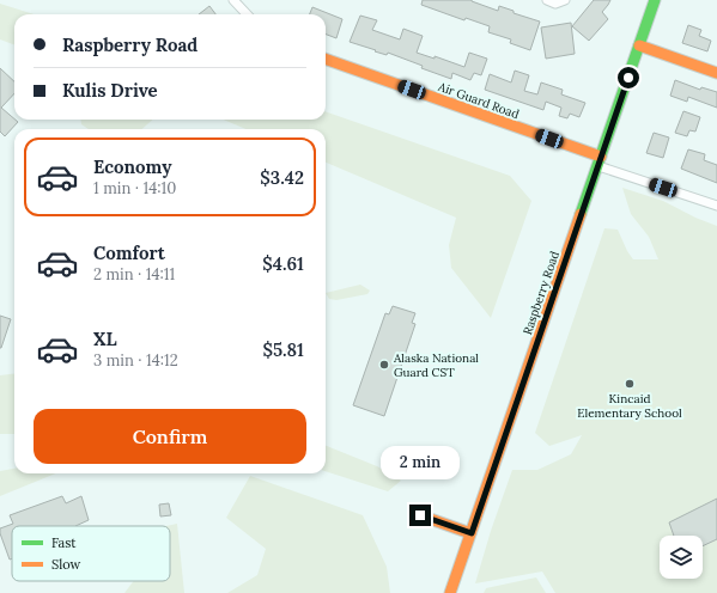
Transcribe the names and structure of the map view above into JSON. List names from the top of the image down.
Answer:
{
  "streets": {
    "main road": ["Air Guard Road", "Raspberry Road"]
  },
  "crossings": [
    ["Air Guard Road", "Raspberry Road"]
  ],
  "places": ["Alaska National Guard CST", "Kincaid Elementary School"],
  "legend": ["Fast", "Slow"],
  "page": {
    "banner": ["Raspberry Road", "Kulis Drive"],
    "list": [
      {
        "name": "Economy",
        "note": "1 min · 14:10",
        "value": "$3.42"
      },
      {
        "name": "Comfort",
        "note": "2 min · 14:11",
        "value": "$4.61"
      },
      {
        "name": "XL",
        "note": "3 min · 14:12",
        "value": "$5.81"
      }
    ],
    "buttons": "Confirm",
    "bubble": "2 min"
  }
}
